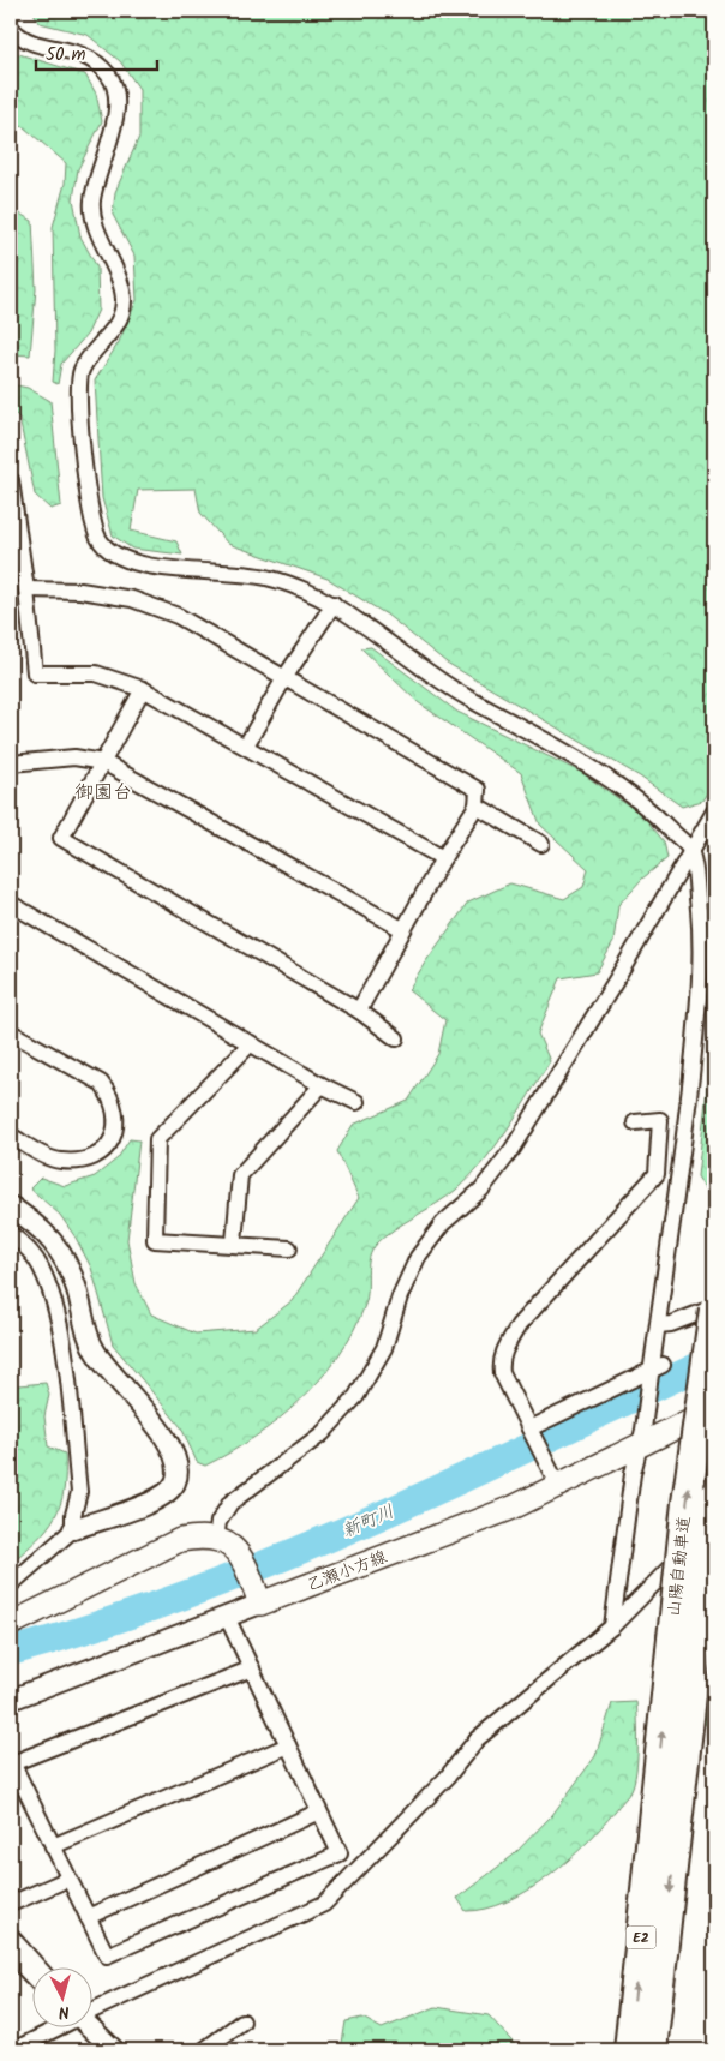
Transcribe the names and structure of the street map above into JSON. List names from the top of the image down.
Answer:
{
  "streets": {
    "highway": ["山陽自動車道", "E2"],
    "main road": ["乙瀬小方線"]
  },
  "crossings": [
    ["山陽自動車道", "E2"]
  ],
  "districts": ["御園台"],
  "water": ["新町川"],
  "scale_bar": "50 m",
  "north": "bottom"
}
